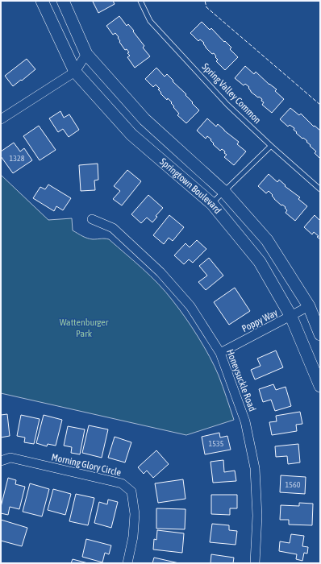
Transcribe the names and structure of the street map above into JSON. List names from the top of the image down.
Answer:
{
  "streets": {
    "street": [
      "Springtown Boulevard",
      "Poppy Way",
      "Honeysuckle Road",
      "Morning Glory Circle"
    ],
    "lane": ["Spring Valley Common"]
  },
  "crossings": [
    ["Springtown Boulevard", "Poppy Way"],
    ["Poppy Way", "Honeysuckle Road"]
  ],
  "parks": ["Wattenburger Park"],
  "house_numbers": ["1328", "1535", "1560"]
}
